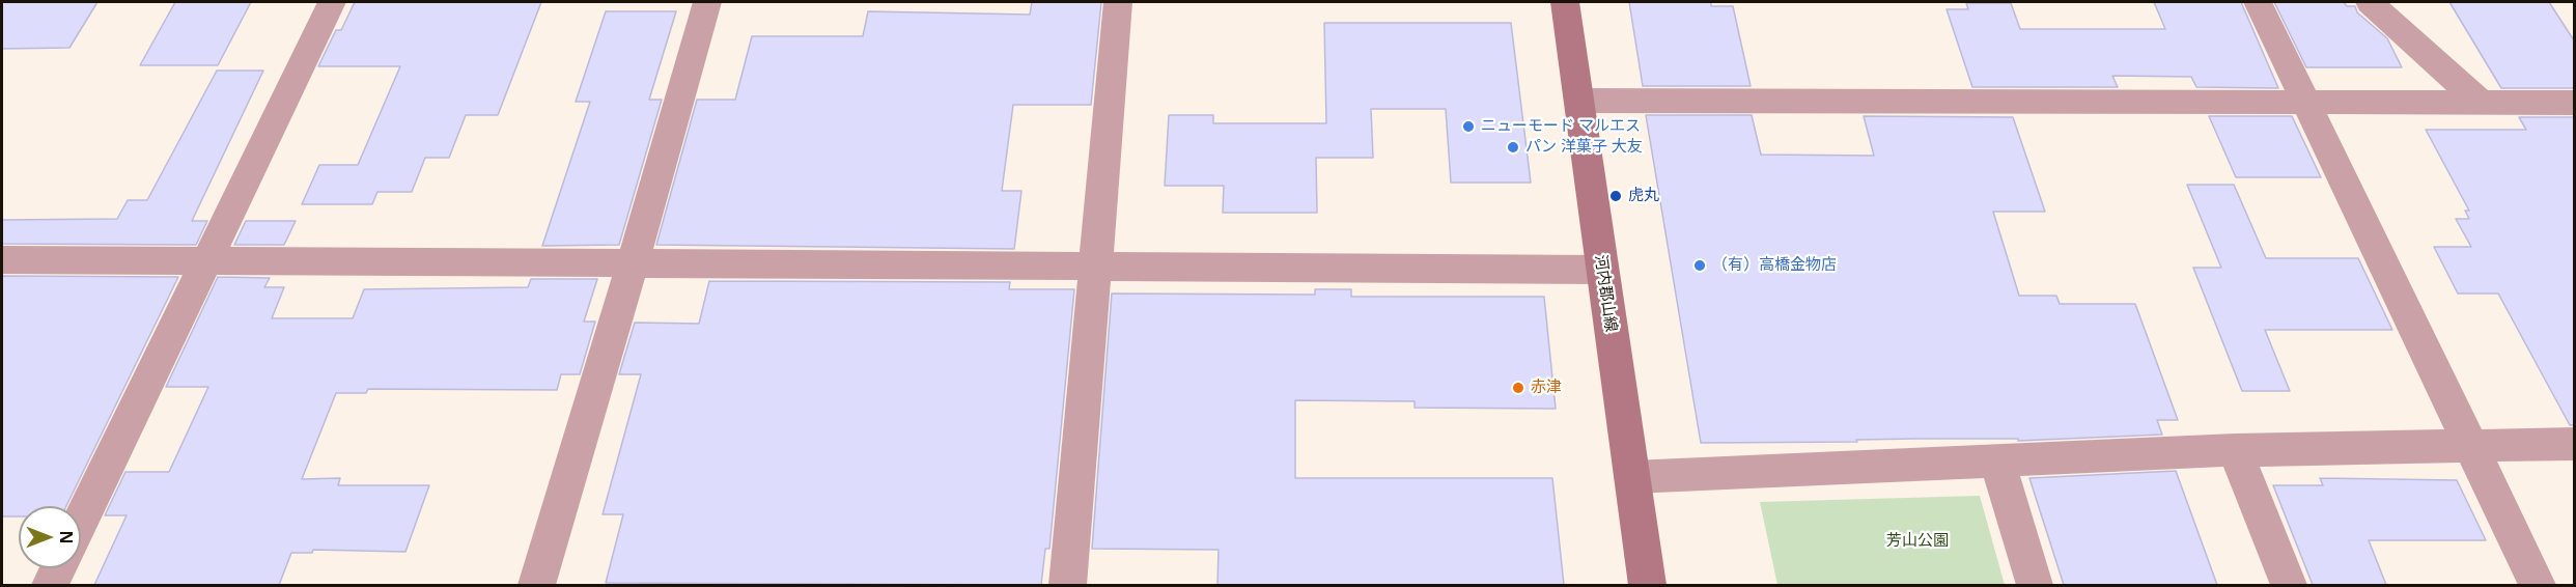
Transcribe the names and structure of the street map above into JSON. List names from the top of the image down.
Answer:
{
  "streets": {
    "main road": ["河内郡山線"]
  },
  "parks": ["芳山公園"],
  "places": [
    "ニューモード マルエス",
    "パン 洋菓子 大友",
    "虎丸",
    "（有）高橋金物店",
    "赤津"
  ],
  "north": "right"
}
